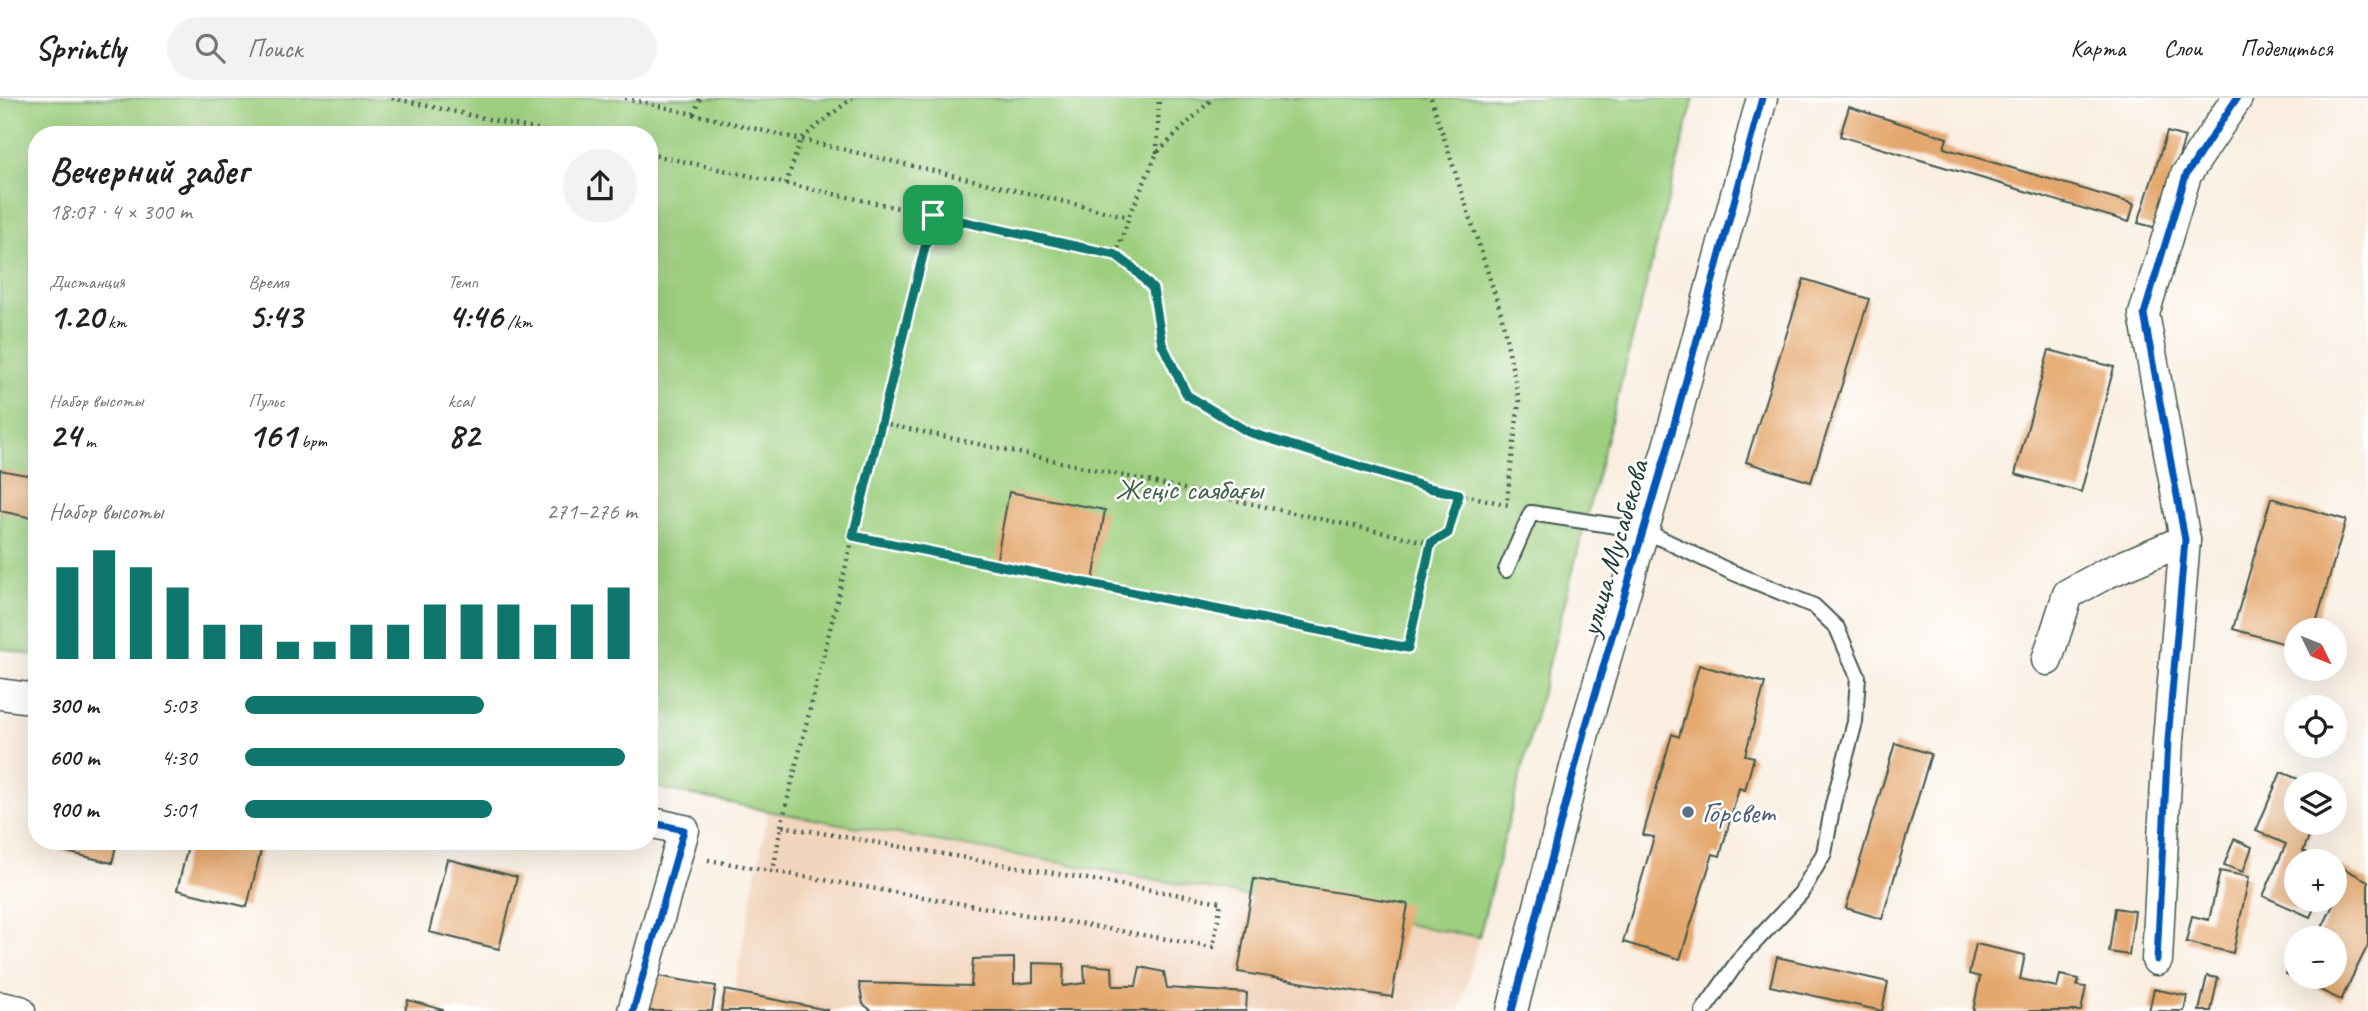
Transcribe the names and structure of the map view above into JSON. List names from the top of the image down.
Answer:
{
  "streets": {
    "street": ["улица Мусабекова"]
  },
  "parks": ["Жеңіс саябағы"],
  "places": ["Горсвет"],
  "north": "bottom right",
  "page": {
    "header": "Sprintly",
    "search": "Поиск",
    "nav": ["Карта", "Слои", "Поделиться"],
    "heading": ["Вечерний забег", "18:07 · 4 × 300 m"],
    "stats": [
      ["Дистанция", "1.20 km"],
      ["Время", "5:43"],
      ["Темп", "4:46 /km"],
      ["Набор высоты", "24 m"],
      ["Пульс", "161 bpm"],
      ["kcal", "82"]
    ],
    "chart": ["Набор высоты", "271–276 m"],
    "map_buttons": ["+", "−"],
    "list": [
      {
        "name": "300 m",
        "note": "5:03"
      },
      {
        "name": "600 m",
        "note": "4:30"
      },
      {
        "name": "900 m",
        "note": "5:01"
      }
    ]
  }
}
